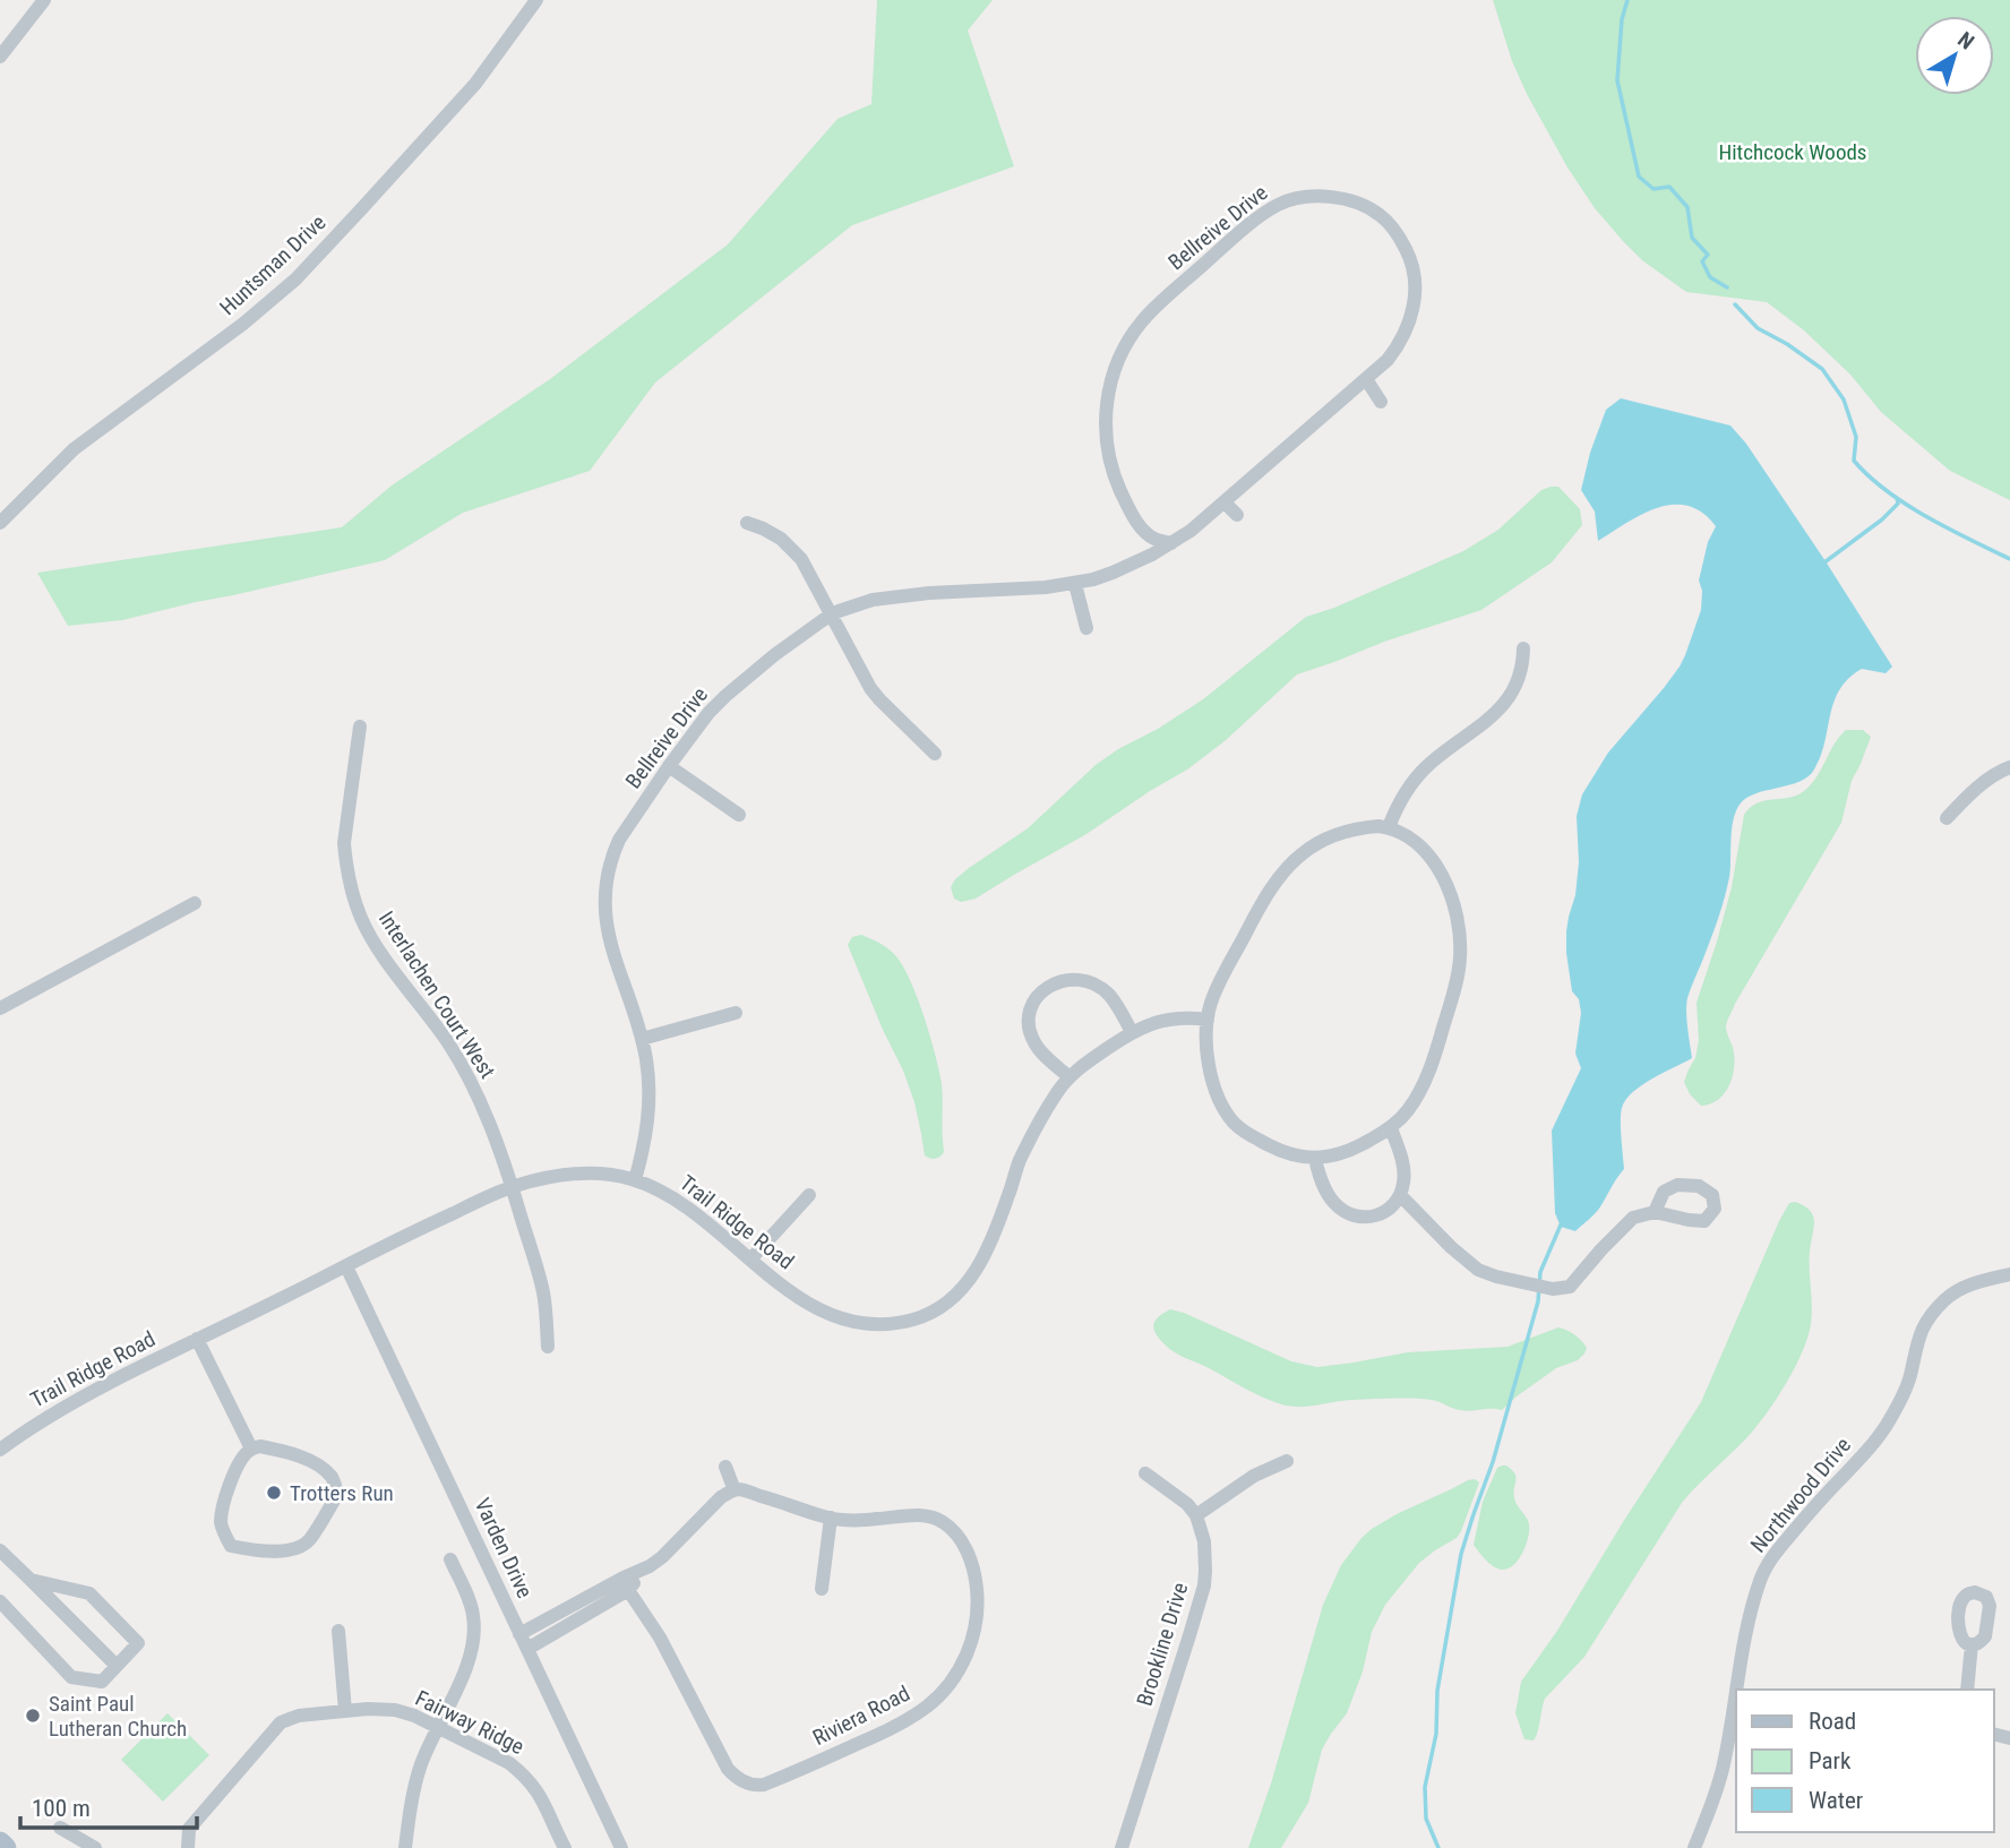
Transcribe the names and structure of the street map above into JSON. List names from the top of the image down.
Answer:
{
  "streets": {
    "street": [
      "Bellreive Drive",
      "Huntsman Drive",
      "Interlachen Court West",
      "Trail Ridge Road",
      "Northwood Drive",
      "Varden Drive",
      "Brookline Drive",
      "Riviera Road",
      "Fairway Ridge"
    ]
  },
  "crossings": [
    ["Bellreive Drive", "Trail Ridge Road"],
    ["Interlachen Court West", "Trail Ridge Road"],
    ["Trail Ridge Road", "Varden Drive"]
  ],
  "parks": ["Hitchcock Woods"],
  "places": ["Trotters Run", "Saint Paul Lutheran Church"],
  "legend": ["Road", "Park", "Water"],
  "scale_bar": "100 m",
  "north": "top right"
}
